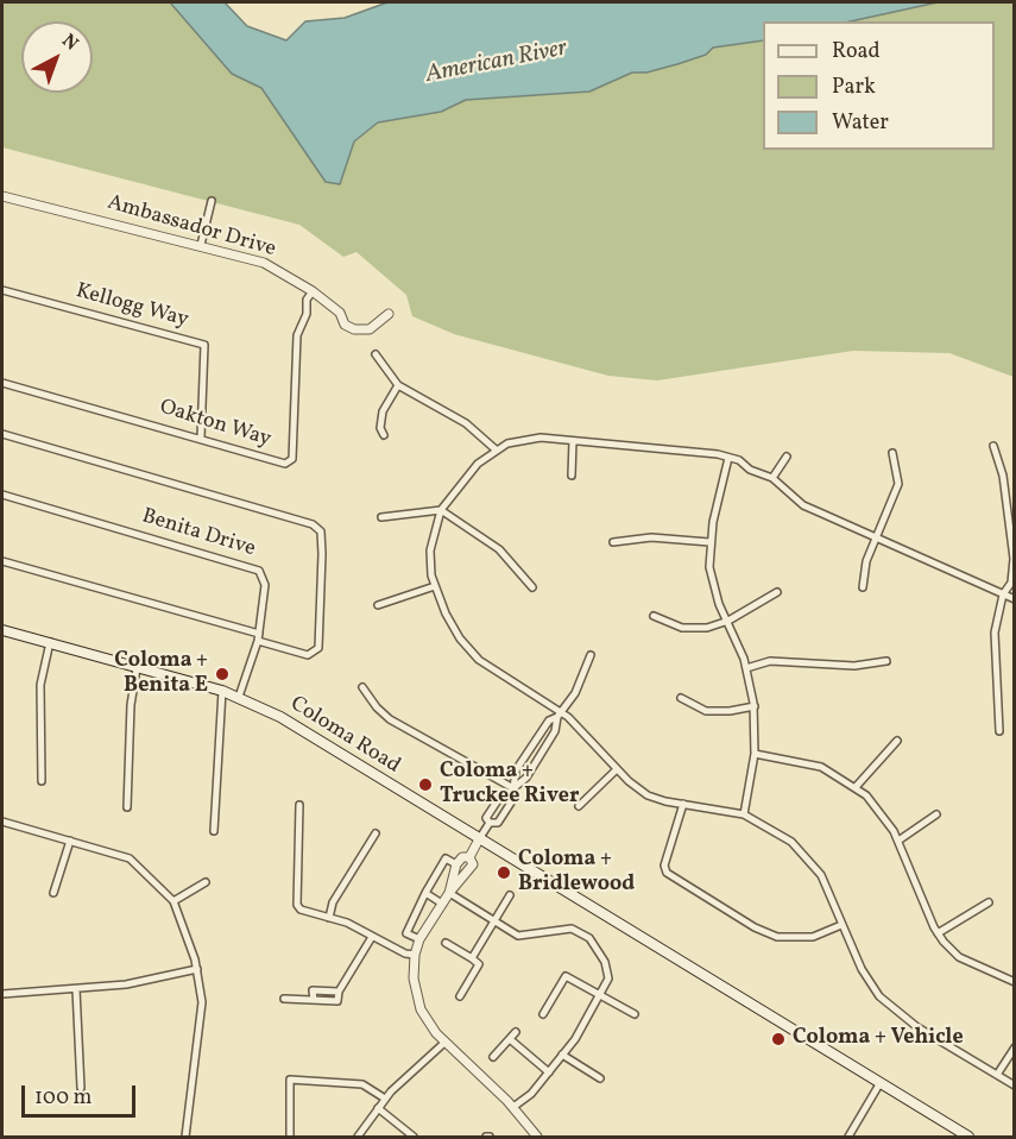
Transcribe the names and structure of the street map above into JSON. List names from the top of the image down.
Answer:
{
  "streets": {
    "main road": ["Coloma Road"],
    "street": [
      "Ambassador Drive",
      "Kellogg Way",
      "Oakton Way",
      "Benita Drive"
    ]
  },
  "crossings": [
    ["Ambassador Drive", "Oakton Way"],
    ["Kellogg Way", "Oakton Way"],
    ["Benita Drive", "Coloma Road"]
  ],
  "water": ["American River"],
  "places": [
    "Coloma + Benita E",
    "Coloma + Truckee River",
    "Coloma + Bridlewood",
    "Coloma + Vehicle"
  ],
  "legend": ["Road", "Park", "Water"],
  "scale_bar": "100 m",
  "north": "top right"
}
